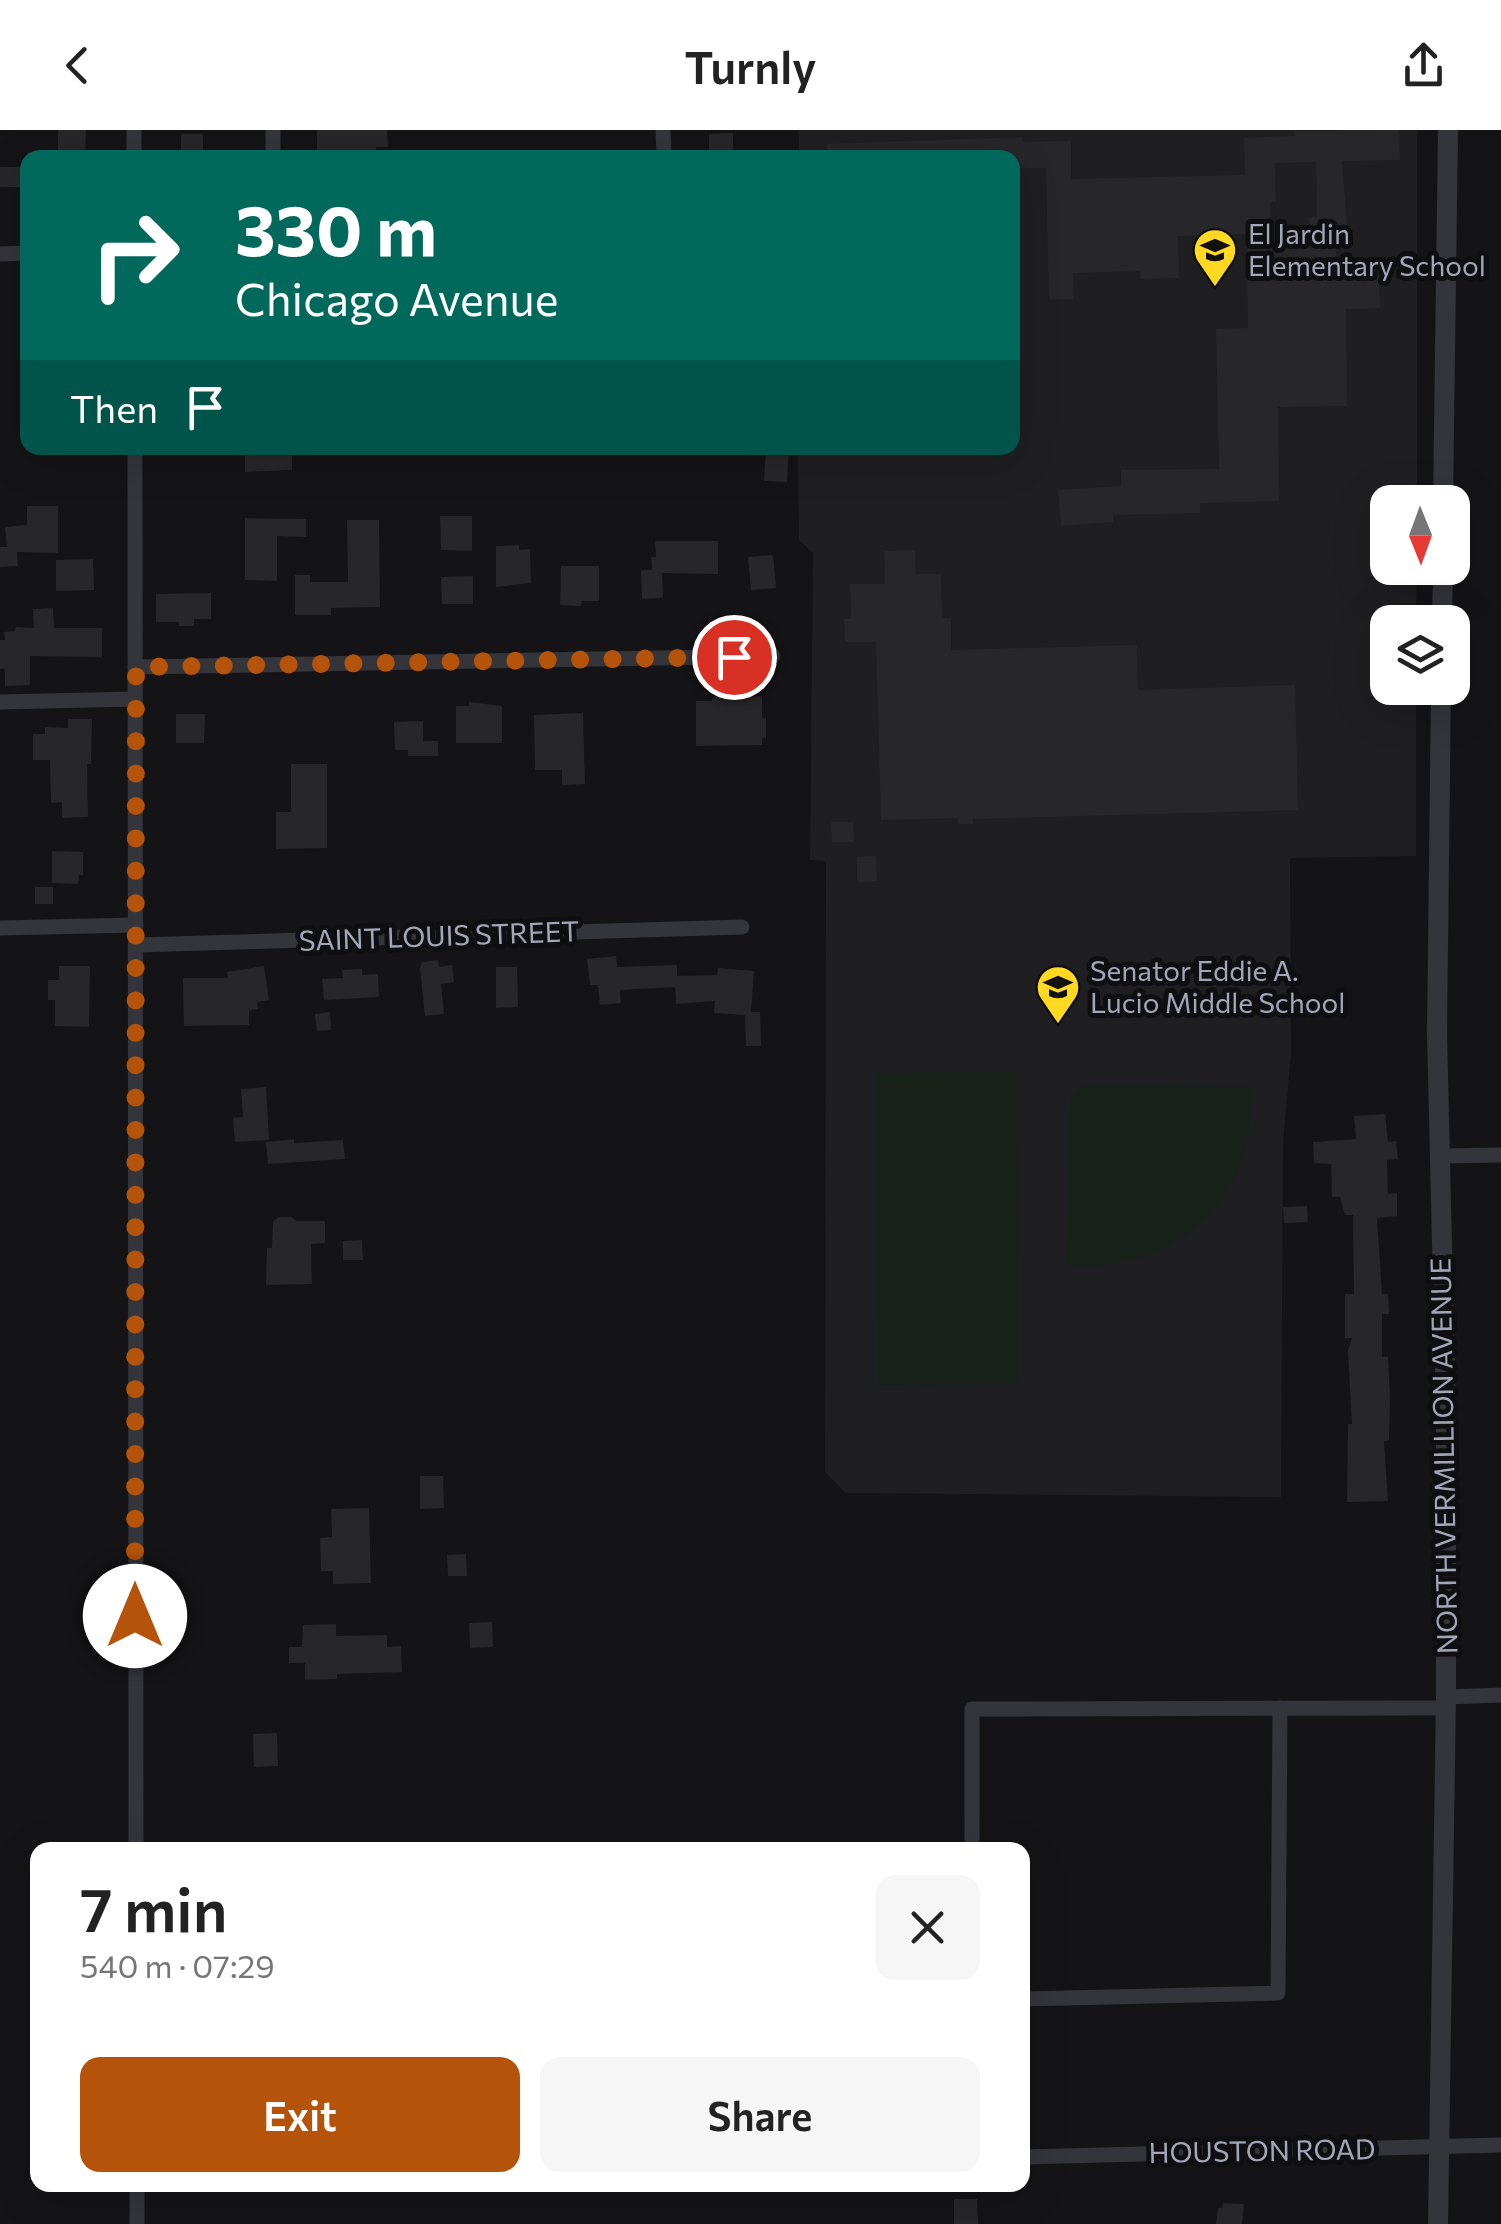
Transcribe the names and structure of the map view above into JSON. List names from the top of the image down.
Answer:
{
  "streets": {
    "street": ["SAINT LOUIS STREET", "NORTH VERMILLION AVENUE", "HOUSTON ROAD"]
  },
  "crossings": [
    ["NORTH VERMILLION AVENUE", "HOUSTON ROAD"]
  ],
  "places": {
    "school or university": ["El Jardin Elementary School", "Senator Eddie A. Lucio Middle School"]
  },
  "north": "bottom",
  "page": {
    "header": "Turnly",
    "turn": ["330 m", "Chicago Avenue"],
    "then": "Then",
    "heading": ["7 min", "540 m · 07:29"],
    "buttons": ["Exit", "Share"]
  }
}
